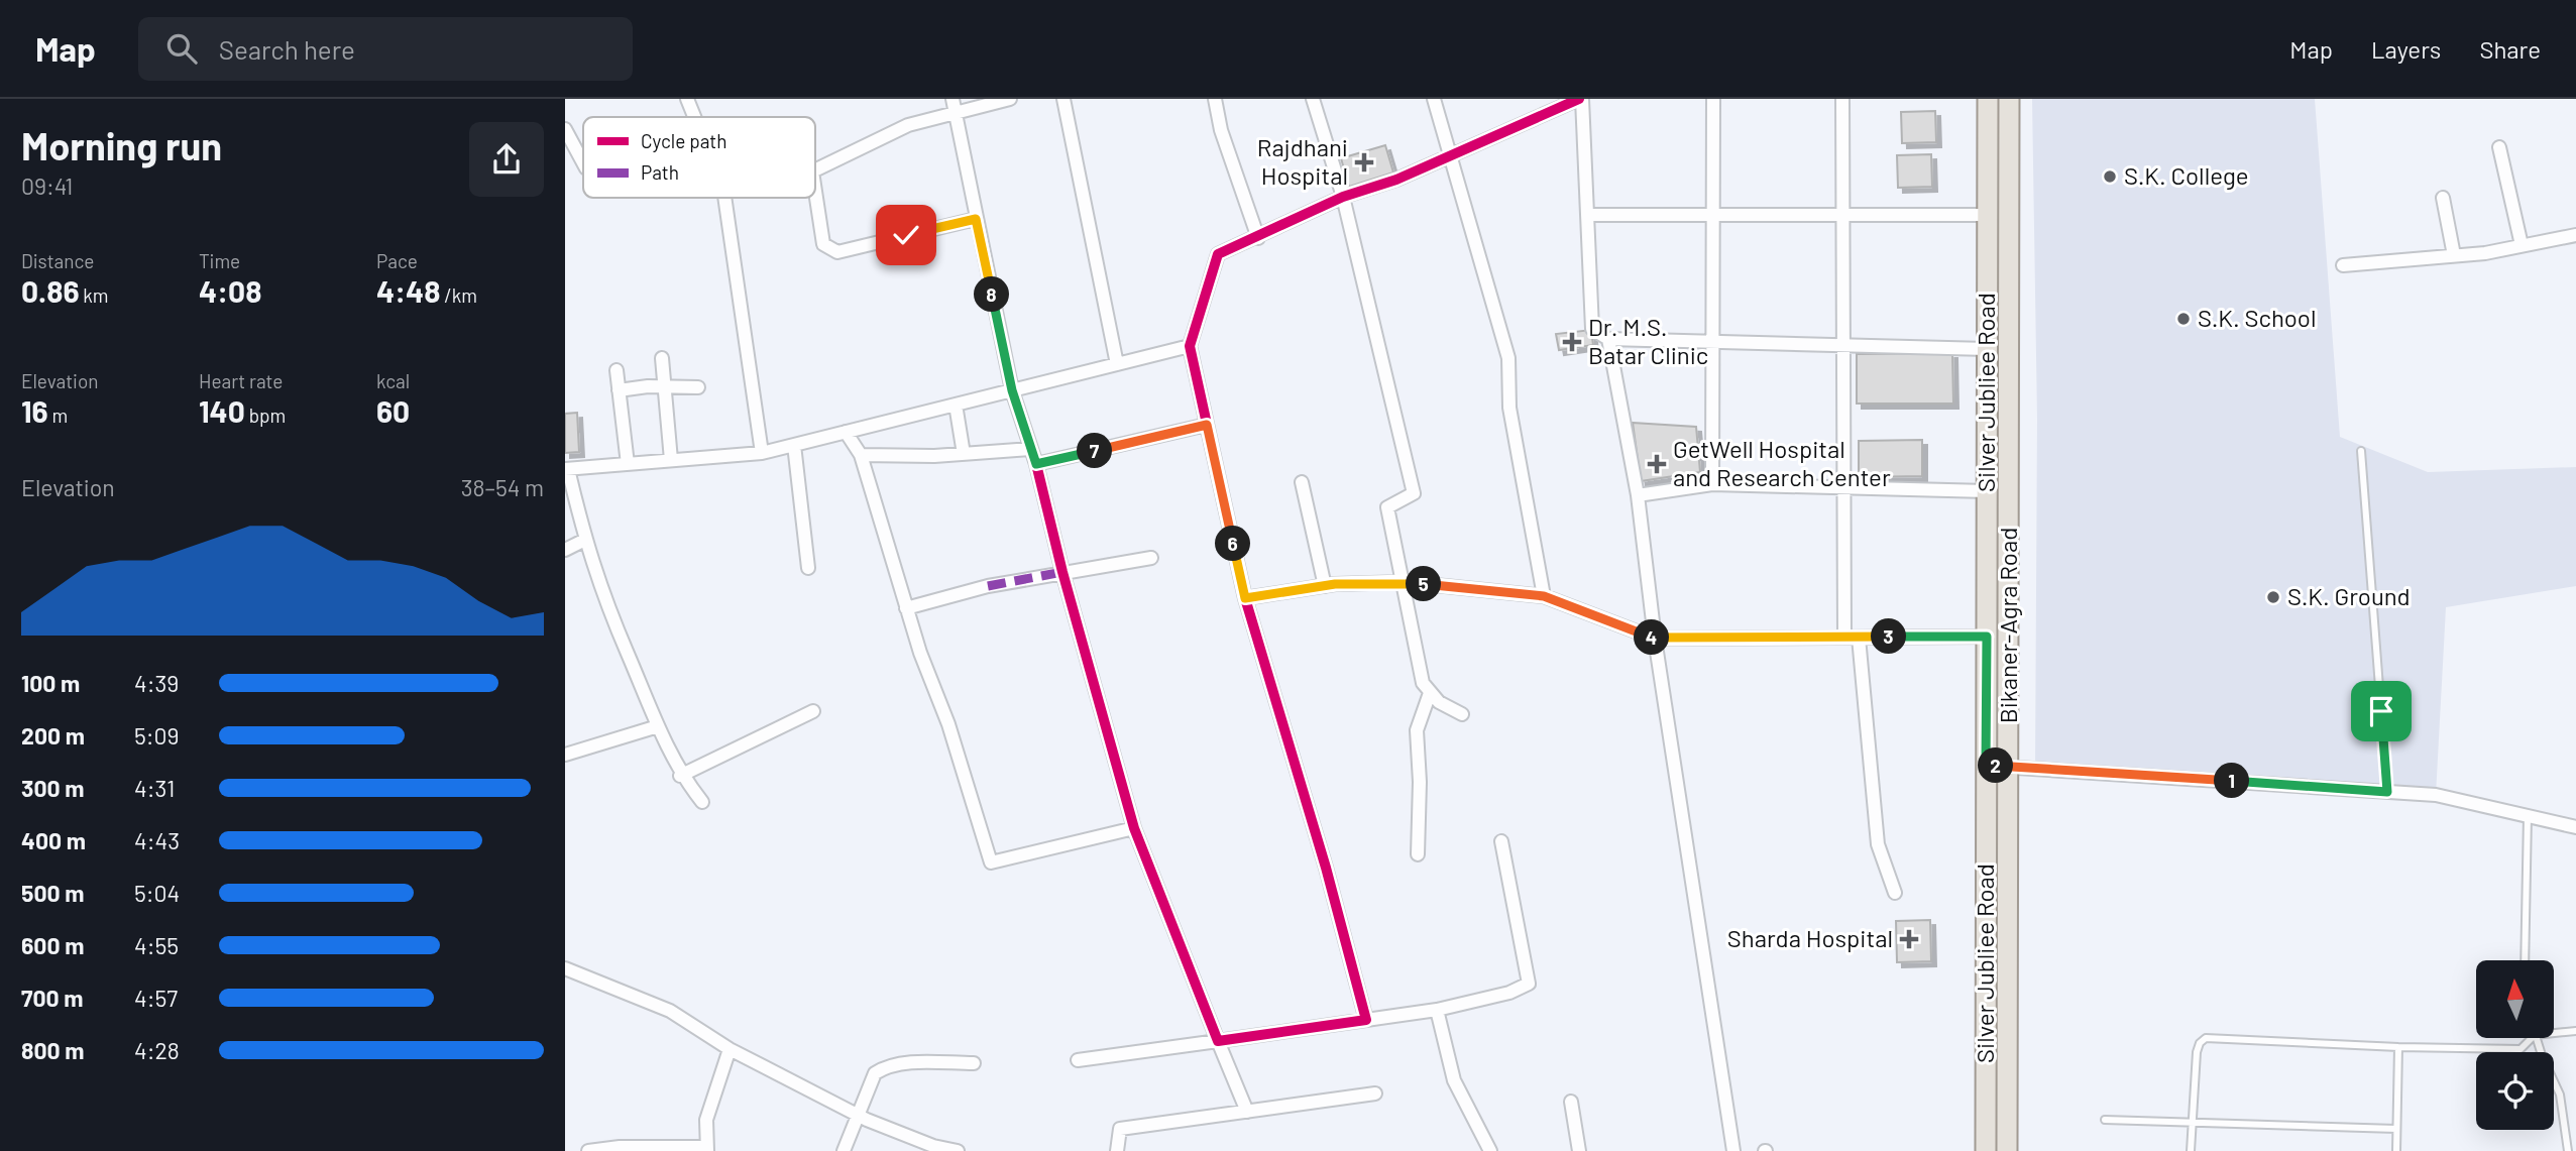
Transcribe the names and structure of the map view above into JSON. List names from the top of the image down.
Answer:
{
  "streets": {
    "main road": ["Silver Jubliee Road", "Bikaner-Agra Road"]
  },
  "places": {
    "health": [
      "Rajdhani Hospital",
      "Dr. M.S. Batar Clinic",
      "GetWell Hospital and Research Center",
      "Sharda Hospital"
    ],
    "other": ["S.K. College", "S.K. School", "S.K. Ground"]
  },
  "legend": ["Cycle path", "Path"],
  "north": "top",
  "page": {
    "header": "Map",
    "search": "Search here",
    "nav": ["Map", "Layers", "Share"],
    "heading": ["Morning run", "09:41"],
    "stats": [
      ["Distance", "0.86 km"],
      ["Time", "4:08"],
      ["Pace", "4:48 /km"],
      ["Elevation", "16 m"],
      ["Heart rate", "140 bpm"],
      ["kcal", "60"]
    ],
    "pins": [
      "8",
      "7",
      "6",
      "5",
      "3",
      "4",
      "2",
      "1"
    ],
    "chart": ["Elevation", "38–54 m"],
    "list": [
      {
        "name": "100 m",
        "note": "4:39"
      },
      {
        "name": "200 m",
        "note": "5:09"
      },
      {
        "name": "300 m",
        "note": "4:31"
      },
      {
        "name": "400 m",
        "note": "4:43"
      },
      {
        "name": "500 m",
        "note": "5:04"
      },
      {
        "name": "600 m",
        "note": "4:55"
      },
      {
        "name": "700 m",
        "note": "4:57"
      },
      {
        "name": "800 m",
        "note": "4:28"
      }
    ]
  }
}
